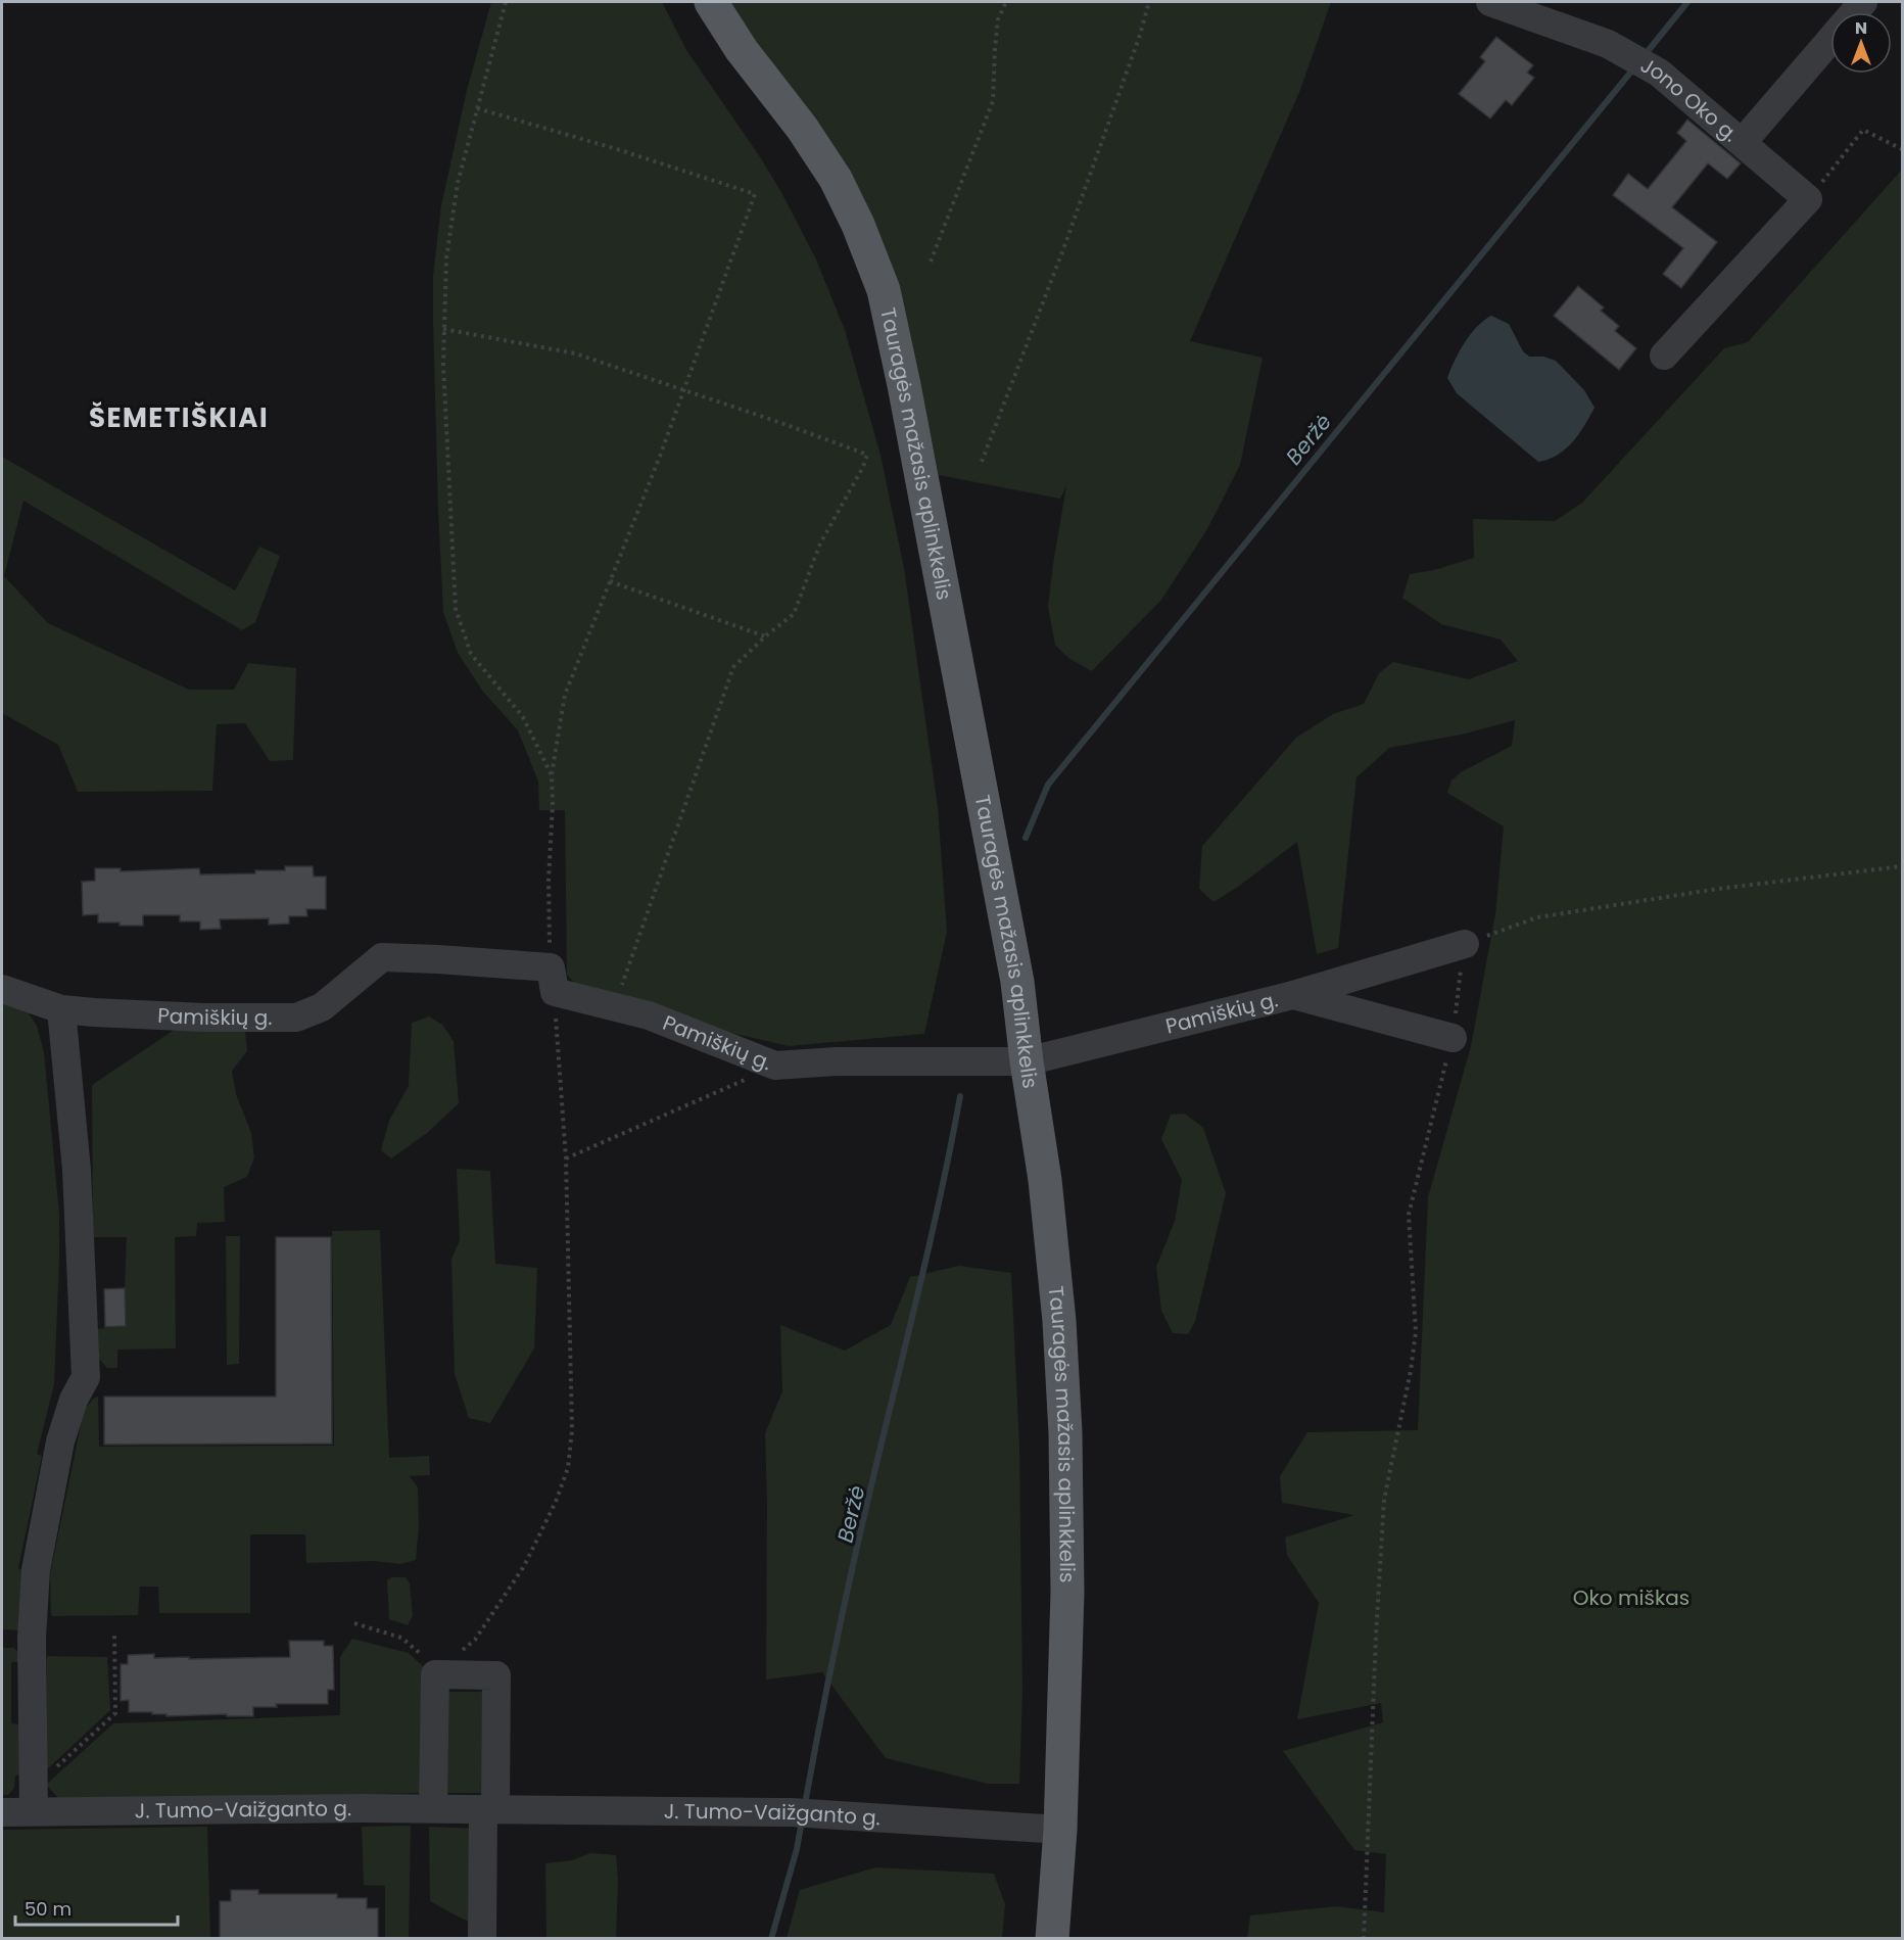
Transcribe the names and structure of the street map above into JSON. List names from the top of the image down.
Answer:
{
  "streets": {
    "main road": ["Tauragės mažasis aplinkkelis"],
    "street": ["Jono Oko g.", "Pamiškių g.", "J. Tumo-Vaižganto g."]
  },
  "crossings": [
    ["Tauragės mažasis aplinkkelis", "Pamiškių g."],
    ["Tauragės mažasis aplinkkelis", "J. Tumo-Vaižganto g."]
  ],
  "districts": ["ŠEMETIŠKIAI"],
  "water": ["Beržė"],
  "parks": ["Oko miškas"],
  "scale_bar": "50 m",
  "north": "top"
}
